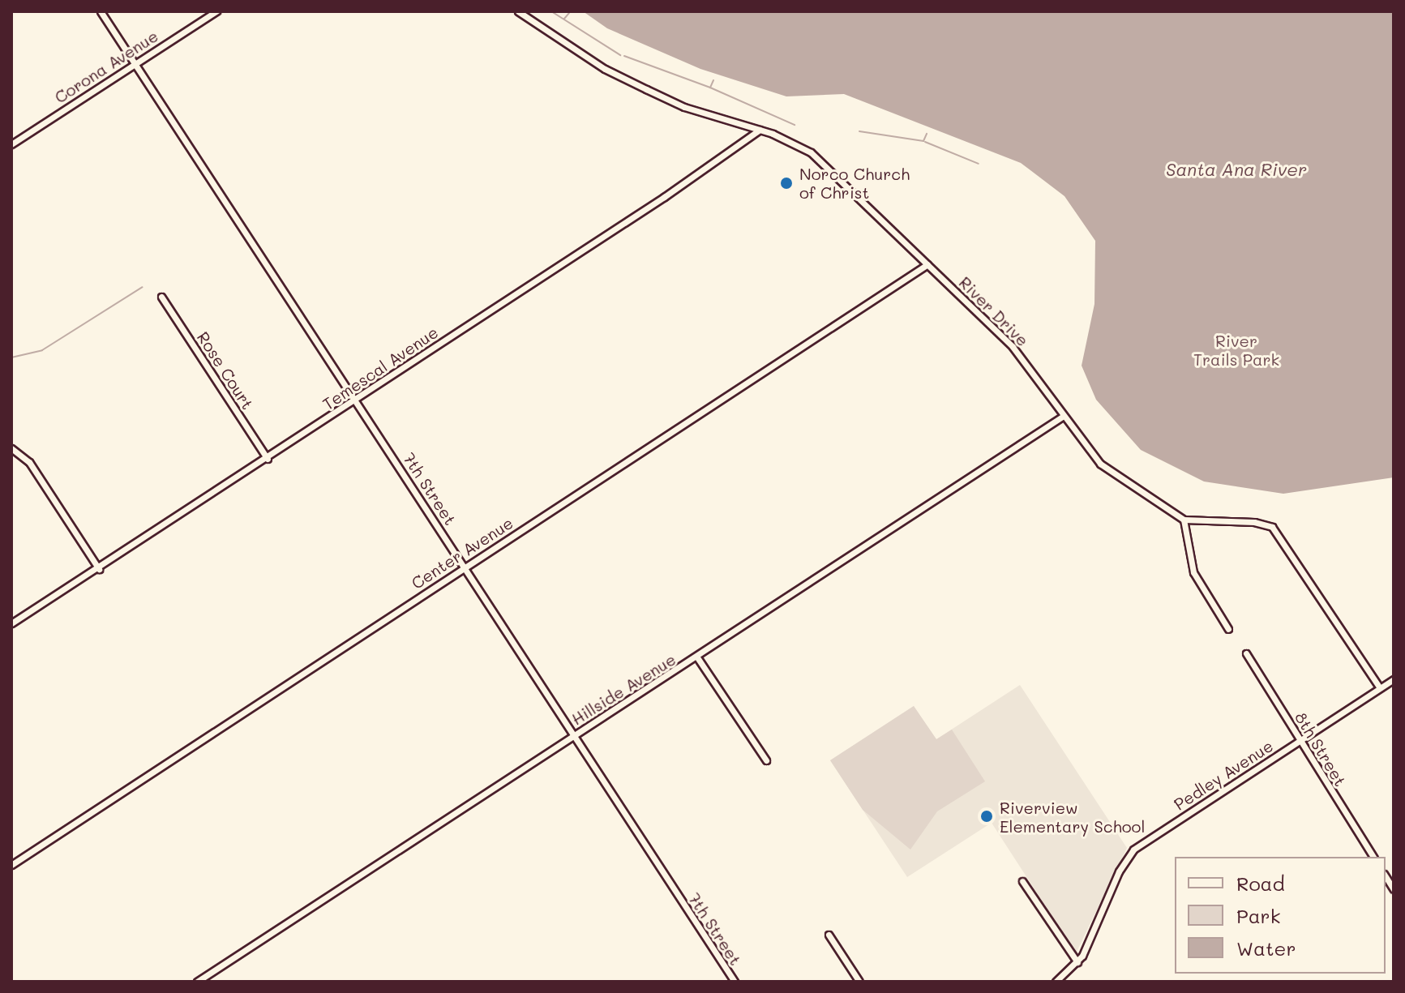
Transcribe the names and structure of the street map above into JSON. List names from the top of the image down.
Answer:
{
  "streets": {
    "street": [
      "Corona Avenue",
      "River Drive",
      "Temescal Avenue",
      "Rose Court",
      "7th Street",
      "Center Avenue",
      "Hillside Avenue",
      "8th Street",
      "Pedley Avenue"
    ]
  },
  "crossings": [
    ["Corona Avenue", "7th Street"],
    ["River Drive", "Temescal Avenue"],
    ["River Drive", "Center Avenue"],
    ["River Drive", "Hillside Avenue"],
    ["Temescal Avenue", "Rose Court"],
    ["Temescal Avenue", "7th Street"],
    ["7th Street", "Center Avenue"],
    ["7th Street", "Hillside Avenue"],
    ["8th Street", "Pedley Avenue"]
  ],
  "water": ["Santa Ana River"],
  "parks": ["River Trails Park"],
  "places": ["Norco Church of Christ", "Riverview Elementary School"],
  "legend": ["Road", "Park", "Water"]
}
